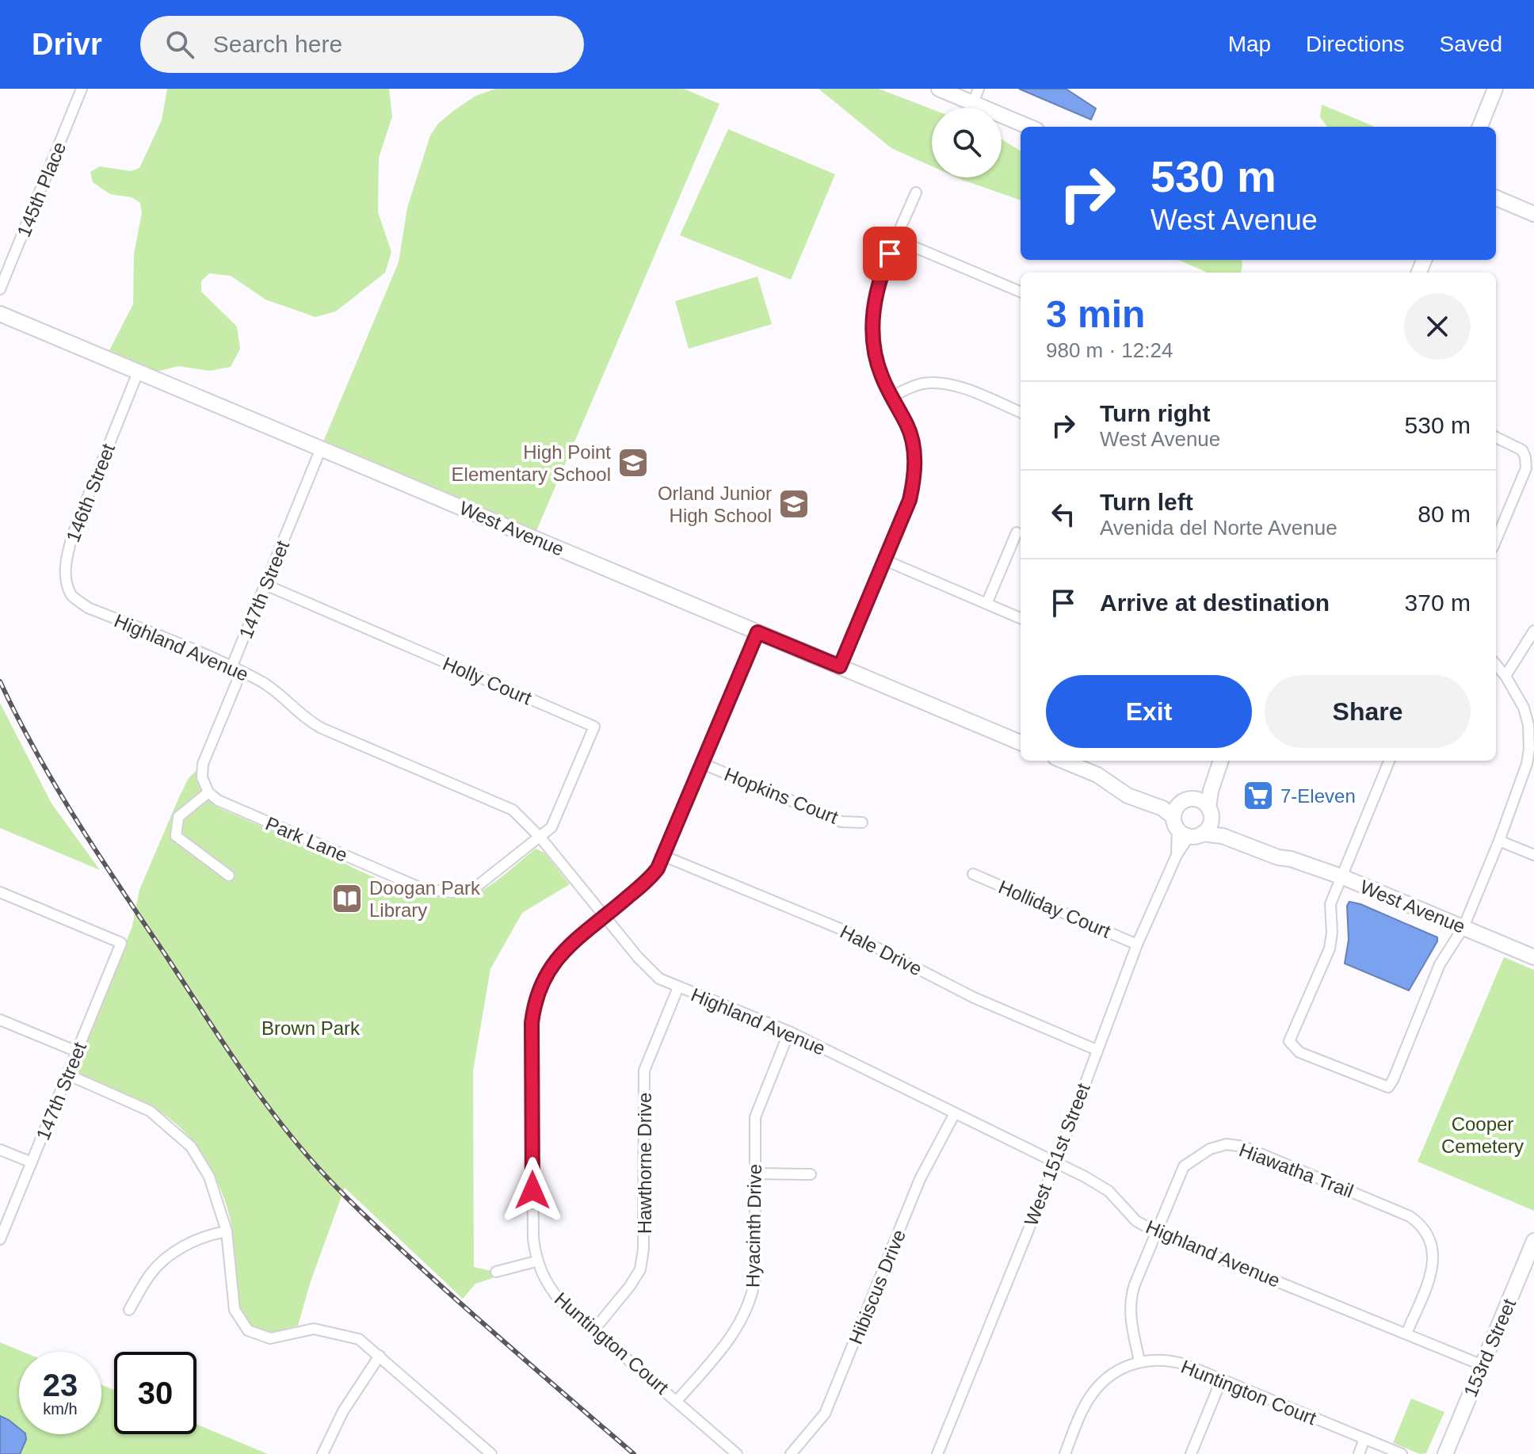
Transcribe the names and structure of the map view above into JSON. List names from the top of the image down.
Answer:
{
  "streets": {
    "street": [
      "145th Place",
      "146th Street",
      "West Avenue",
      "147th Street",
      "Highland Avenue",
      "Holly Court",
      "Hopkins Court",
      "Park Lane",
      "Holliday Court",
      "Hale Drive",
      "West 151st Street",
      "Hawthorne Drive",
      "Hiawatha Trail",
      "Hyacinth Drive",
      "Hibiscus Drive",
      "Huntington Court",
      "153rd Street"
    ]
  },
  "crossings": [
    ["146th Street", "West Avenue"],
    ["146th Street", "Highland Avenue"],
    ["West Avenue", "147th Street"],
    ["West Avenue", "West 151st Street"],
    ["West Avenue", "Huntington Court"],
    ["147th Street", "Highland Avenue"],
    ["147th Street", "Holly Court"],
    ["147th Street", "Park Lane"],
    ["Highland Avenue", "Holly Court"],
    ["Highland Avenue", "Park Lane"],
    ["Highland Avenue", "West 151st Street"],
    ["Highland Avenue", "Hawthorne Drive"],
    ["Highland Avenue", "Hiawatha Trail"],
    ["Highland Avenue", "Hyacinth Drive"],
    ["Highland Avenue", "Hibiscus Drive"],
    ["Highland Avenue", "Huntington Court"],
    ["Highland Avenue", "153rd Street"],
    ["Holly Court", "Park Lane"],
    ["Hopkins Court", "Huntington Court"],
    ["Holliday Court", "West 151st Street"],
    ["Hale Drive", "West 151st Street"],
    ["Hale Drive", "Huntington Court"],
    ["Hawthorne Drive", "Huntington Court"],
    ["Hiawatha Trail", "Huntington Court"],
    ["Hyacinth Drive", "Huntington Court"]
  ],
  "parks": ["Brown Park", "Cooper Cemetery"],
  "places": {
    "school or university": ["High Point Elementary School", "Orland Junior High School"],
    "supermarket": ["7-Eleven"],
    "library": ["Doogan Park Library"]
  },
  "page": {
    "header": "Drivr",
    "search": "Search here",
    "nav": ["Map", "Directions", "Saved"],
    "turn": ["530 m", "West Avenue"],
    "heading": ["3 min", "980 m · 12:24"],
    "list": [
      {
        "name": "Turn right",
        "note": "West Avenue",
        "value": "530 m"
      },
      {
        "name": "Turn left",
        "note": "Avenida del Norte Avenue",
        "value": "80 m"
      },
      {
        "name": "Arrive at destination",
        "value": "370 m"
      }
    ],
    "buttons": ["Exit", "Share"],
    "speed": "23 km/h",
    "limit": "30"
  }
}
